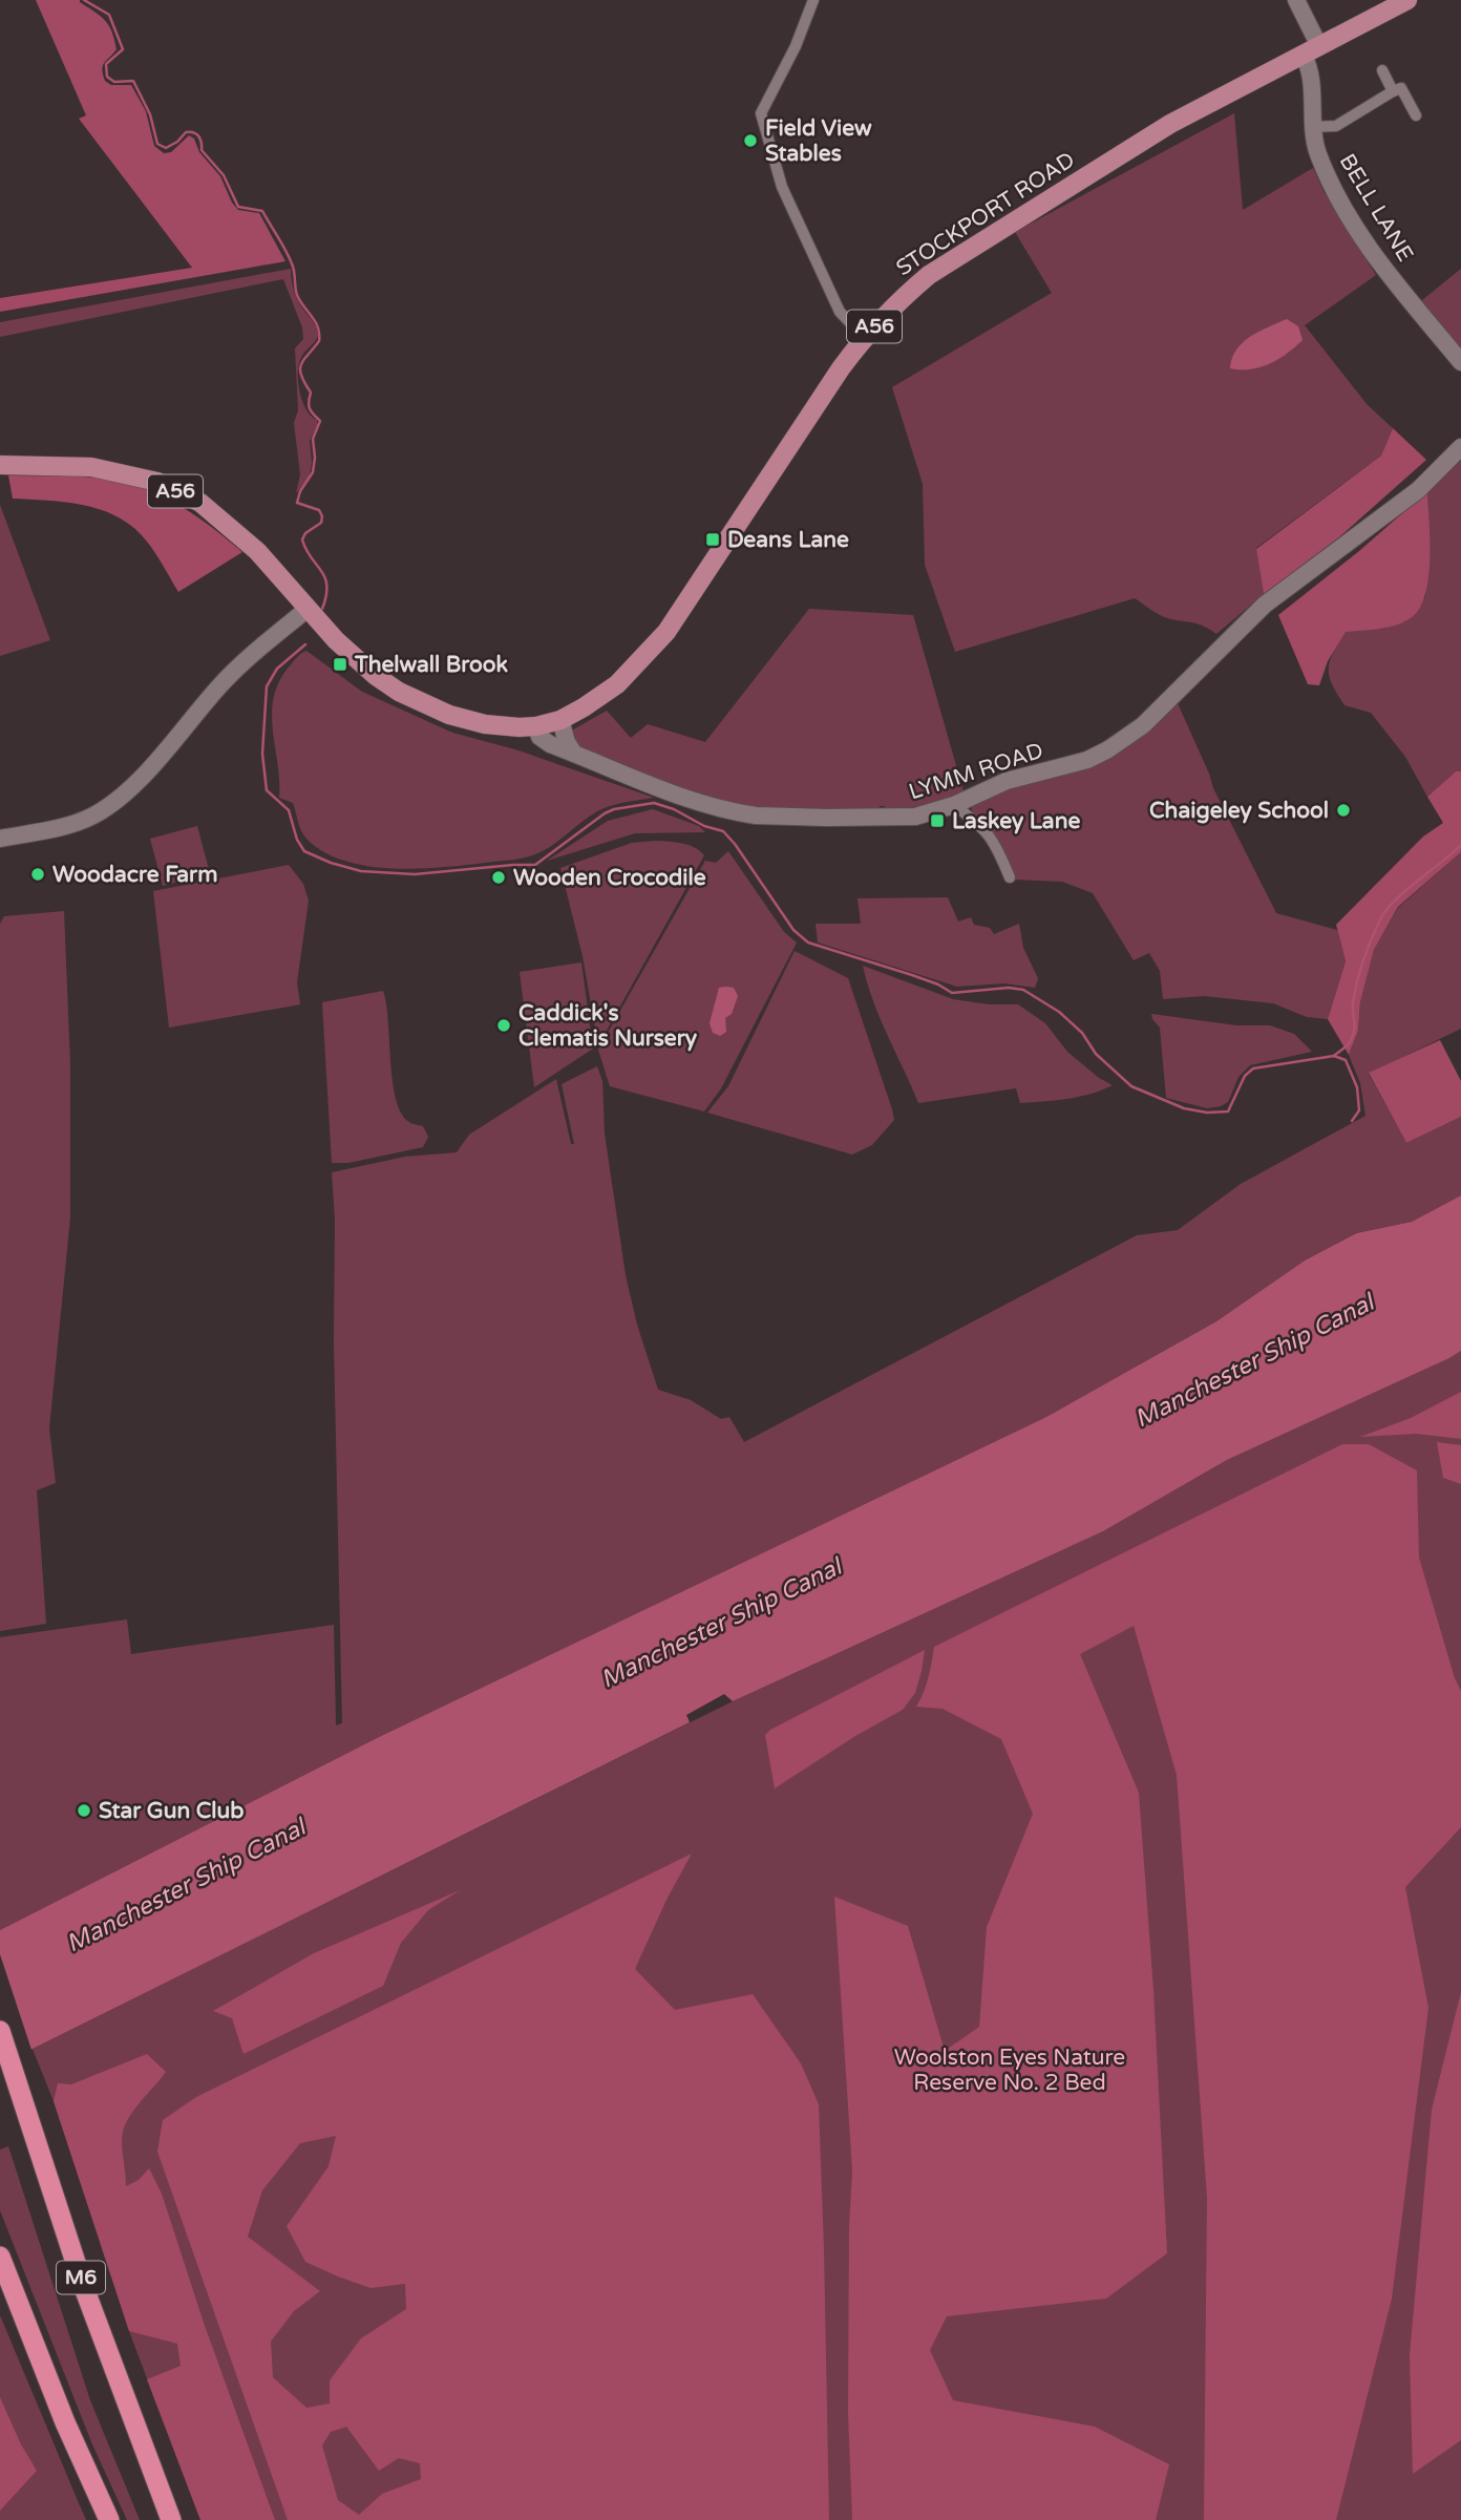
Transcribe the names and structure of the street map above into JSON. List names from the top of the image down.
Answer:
{
  "streets": {
    "highway": ["M6"],
    "main road": [
      "BELL LANE",
      "STOCKPORT ROAD",
      "A56",
      "LYMM ROAD"
    ]
  },
  "crossings": [
    ["BELL LANE", "STOCKPORT ROAD"],
    ["STOCKPORT ROAD", "A56"],
    ["STOCKPORT ROAD", "LYMM ROAD"]
  ],
  "water": ["Manchester Ship Canal"],
  "parks": ["Woolston Eyes Nature Reserve No. 2 Bed"],
  "places": {
    "other": [
      "Field View Stables",
      "Chaigeley School",
      "Woodacre Farm",
      "Wooden Crocodile",
      "Caddick's Clematis Nursery",
      "Star Gun Club"
    ],
    "transit": ["Deans Lane", "Thelwall Brook", "Laskey Lane"]
  }
}
